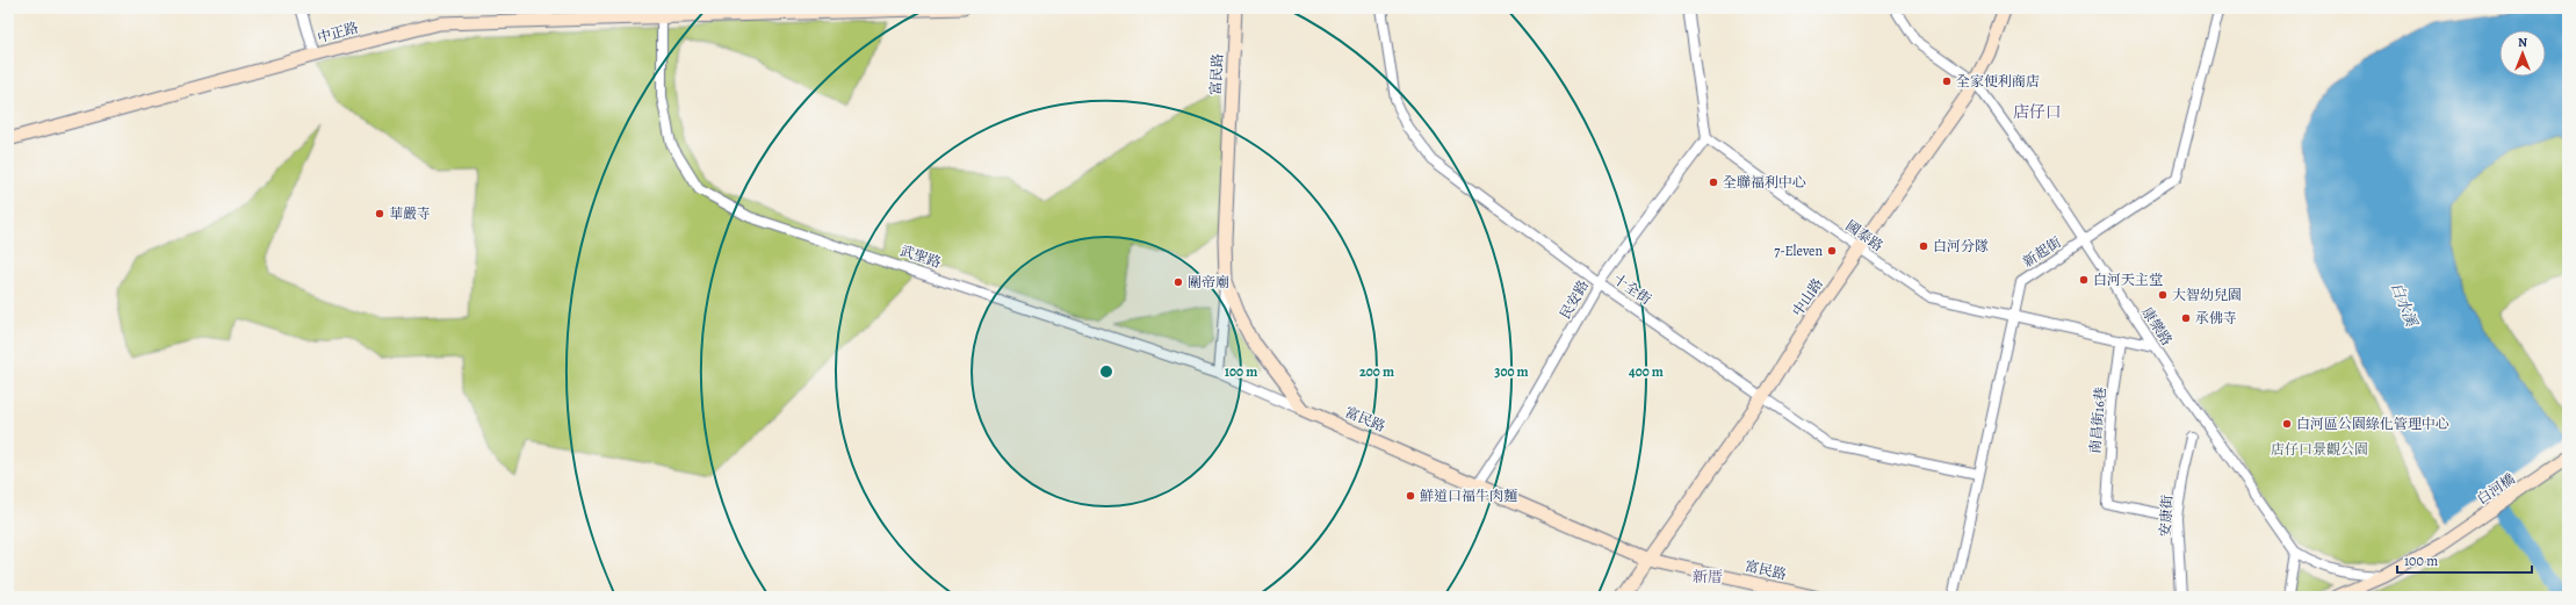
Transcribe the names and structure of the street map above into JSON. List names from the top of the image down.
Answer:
{
  "streets": {
    "main road": [
      "中正路",
      "富民路",
      "中山路",
      "白河橋"
    ],
    "street": [
      "國泰路",
      "新起街",
      "武聖路",
      "十全街",
      "民安路",
      "康樂路",
      "南昌街16巷",
      "安康街"
    ]
  },
  "crossings": [
    ["中正路", "武聖路"],
    ["富民路", "武聖路"],
    ["富民路", "中山路"],
    ["富民路", "民安路"],
    ["國泰路", "新起街"],
    ["國泰路", "中山路"],
    ["國泰路", "民安路"],
    ["國泰路", "康樂路"],
    ["國泰路", "南昌街16巷"],
    ["新起街", "十全街"],
    ["新起街", "康樂路"],
    ["十全街", "中山路"],
    ["十全街", "民安路"],
    ["中山路", "康樂路"],
    ["康樂路", "白河橋"],
    ["南昌街16巷", "安康街"]
  ],
  "districts": ["店仔口", "新厝"],
  "water": ["白水溪"],
  "parks": ["店仔口景觀公園"],
  "places": [
    "全家便利商店",
    "全聯福利中心",
    "華嚴寺",
    "白河分隊",
    "7-Eleven",
    "白河天主堂",
    "關帝廟",
    "大智幼兒園",
    "承佛寺",
    "白河區公園綠化管理中心",
    "鮮道口福牛肉麵"
  ],
  "scale_bar": "100 m",
  "north": "top",
  "rings": [
    "100 m",
    "200 m",
    "300 m",
    "400 m"
  ]
}
